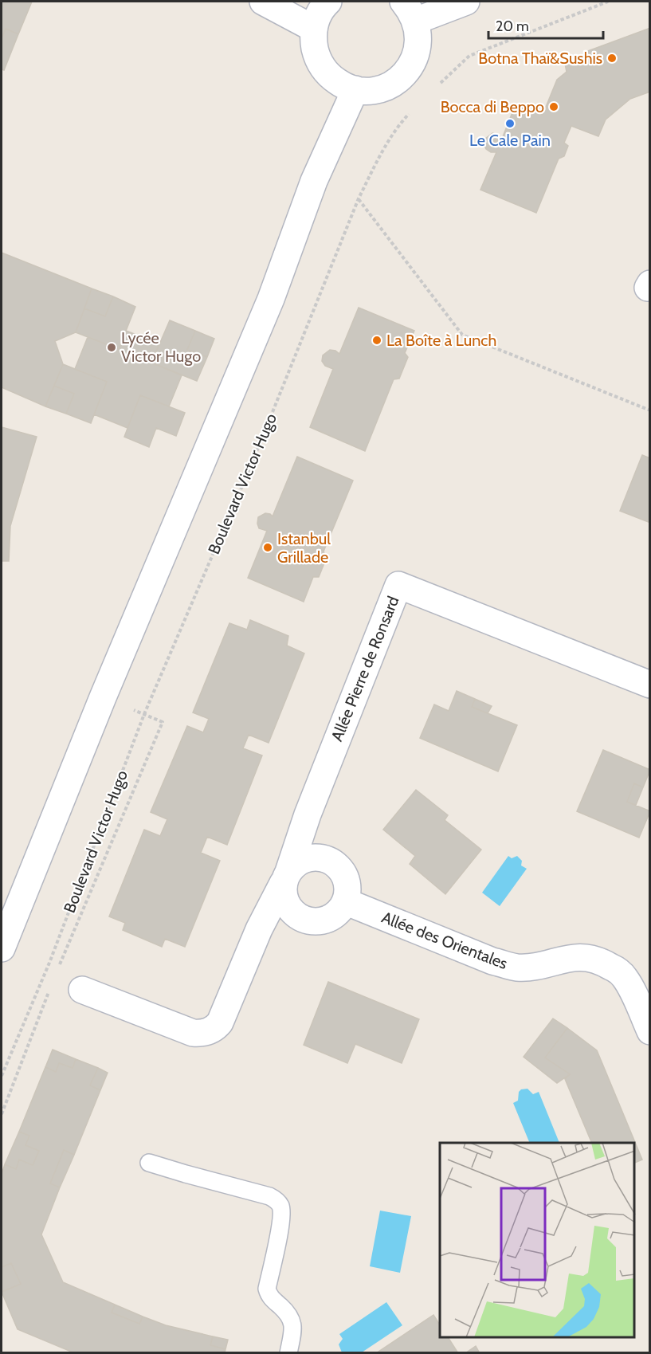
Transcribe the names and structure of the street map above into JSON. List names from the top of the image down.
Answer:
{
  "streets": {
    "street": ["Allée Pierre de Ronsard", "Allée des Orientales"],
    "path": ["Boulevard Victor Hugo"]
  },
  "crossings": [
    ["Allée Pierre de Ronsard", "Allée des Orientales"]
  ],
  "places": [
    "Botna Thaï&Sushis",
    "Bocca di Beppo",
    "Le Cale Pain",
    "La Boîte à Lunch",
    "Lycée Victor Hugo",
    "Istanbul Grillade"
  ],
  "scale_bar": "20 m"
}
